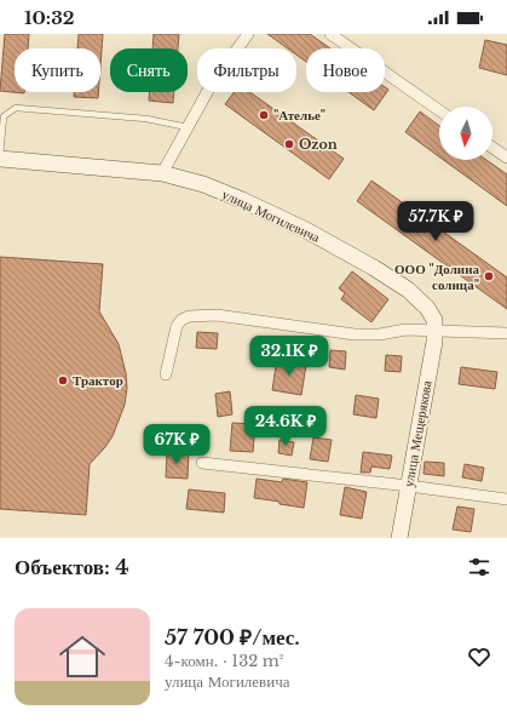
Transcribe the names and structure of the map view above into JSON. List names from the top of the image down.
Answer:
{
  "streets": {
    "street": ["улица Могилевича", "улица Мещерякова"]
  },
  "crossings": [
    ["улица Могилевича", "улица Мещерякова"]
  ],
  "places": [
    "\"Ателье\"",
    "Ozon",
    "ООО \"Долина солнца\"",
    "Трактор"
  ],
  "north": "bottom",
  "page": {
    "status": "10:32",
    "chip": [
      "Купить",
      "Снять",
      "Фильтры",
      "Новое"
    ],
    "price": [
      "57.7K ₽",
      "32.1K ₽",
      "24.6K ₽",
      "67K ₽"
    ],
    "heading": "Объектов: 4",
    "list": [
      {
        "name": "57 700 ₽/мес.",
        "note": "4-комн. · 132 m² · улица Могилевича"
      }
    ]
  }
}
